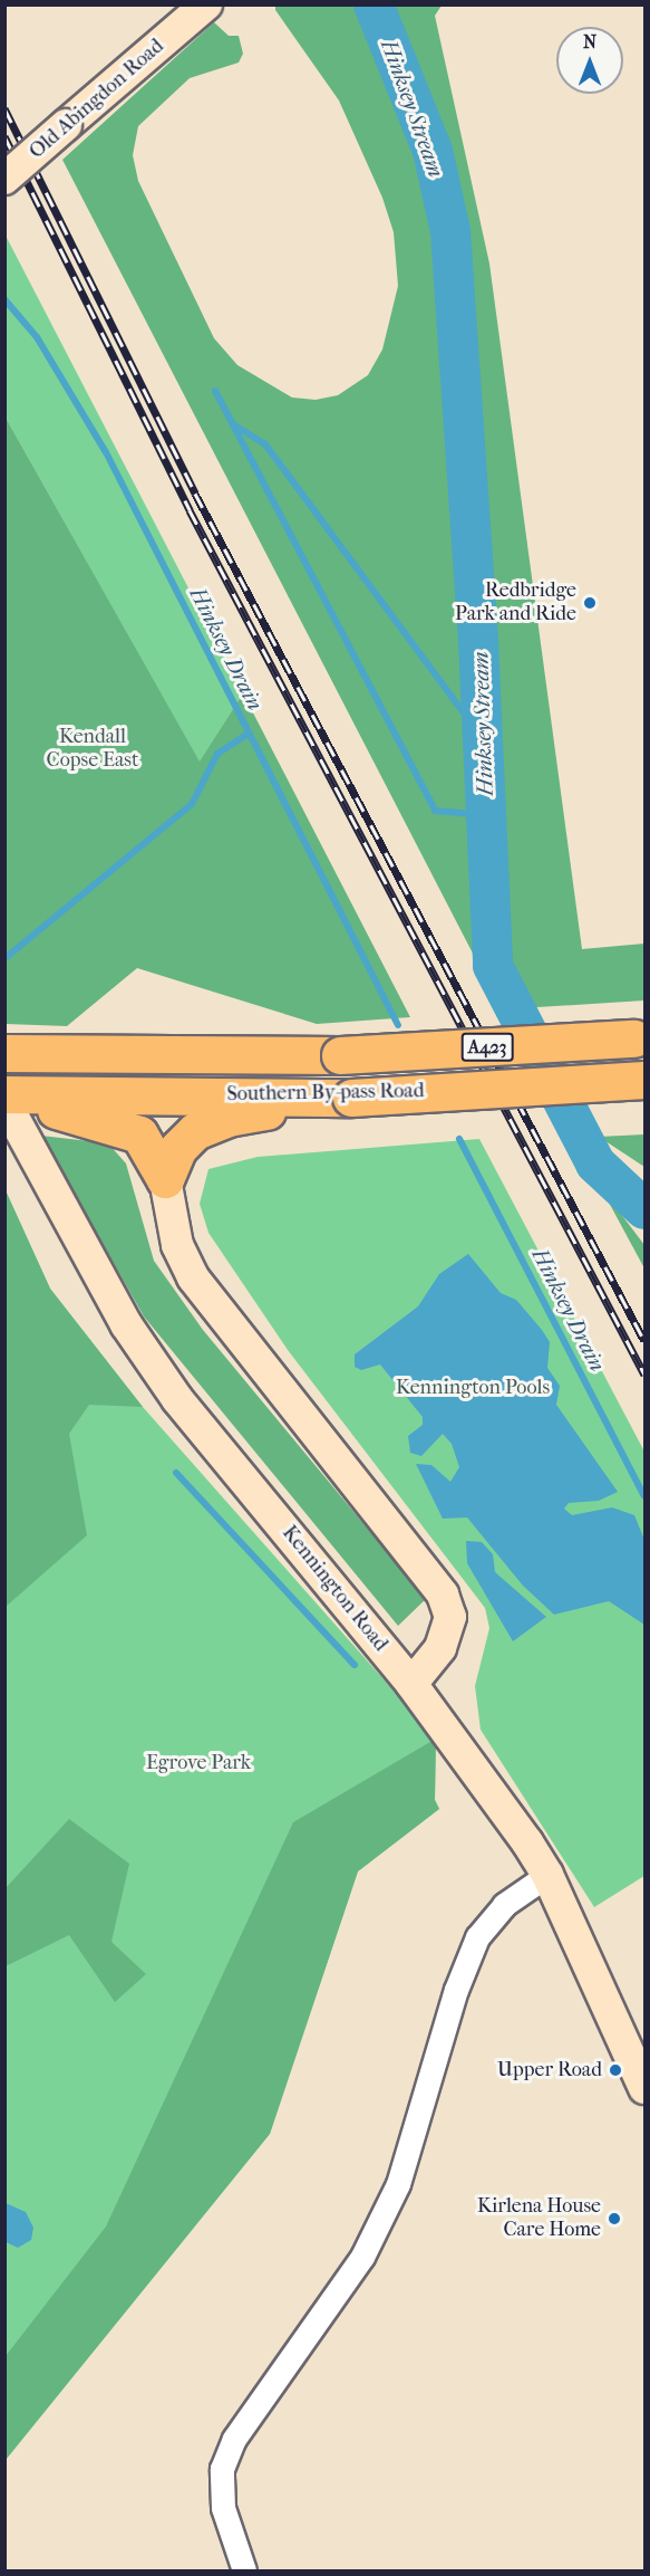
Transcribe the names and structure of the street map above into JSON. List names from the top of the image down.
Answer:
{
  "streets": {
    "highway": ["A423", "Southern By-pass Road"],
    "street": ["Old Abingdon Road", "Kennington Road"]
  },
  "crossings": [
    ["Southern By-pass Road", "Kennington Road"]
  ],
  "water": ["Hinksey Stream", "Hinksey Drain"],
  "parks": ["Kendall Copse East", "Kennington Pools", "Egrove Park"],
  "places": ["Redbridge Park and Ride", "Upper Road", "Kirlena House Care Home"],
  "north": "top"
}
